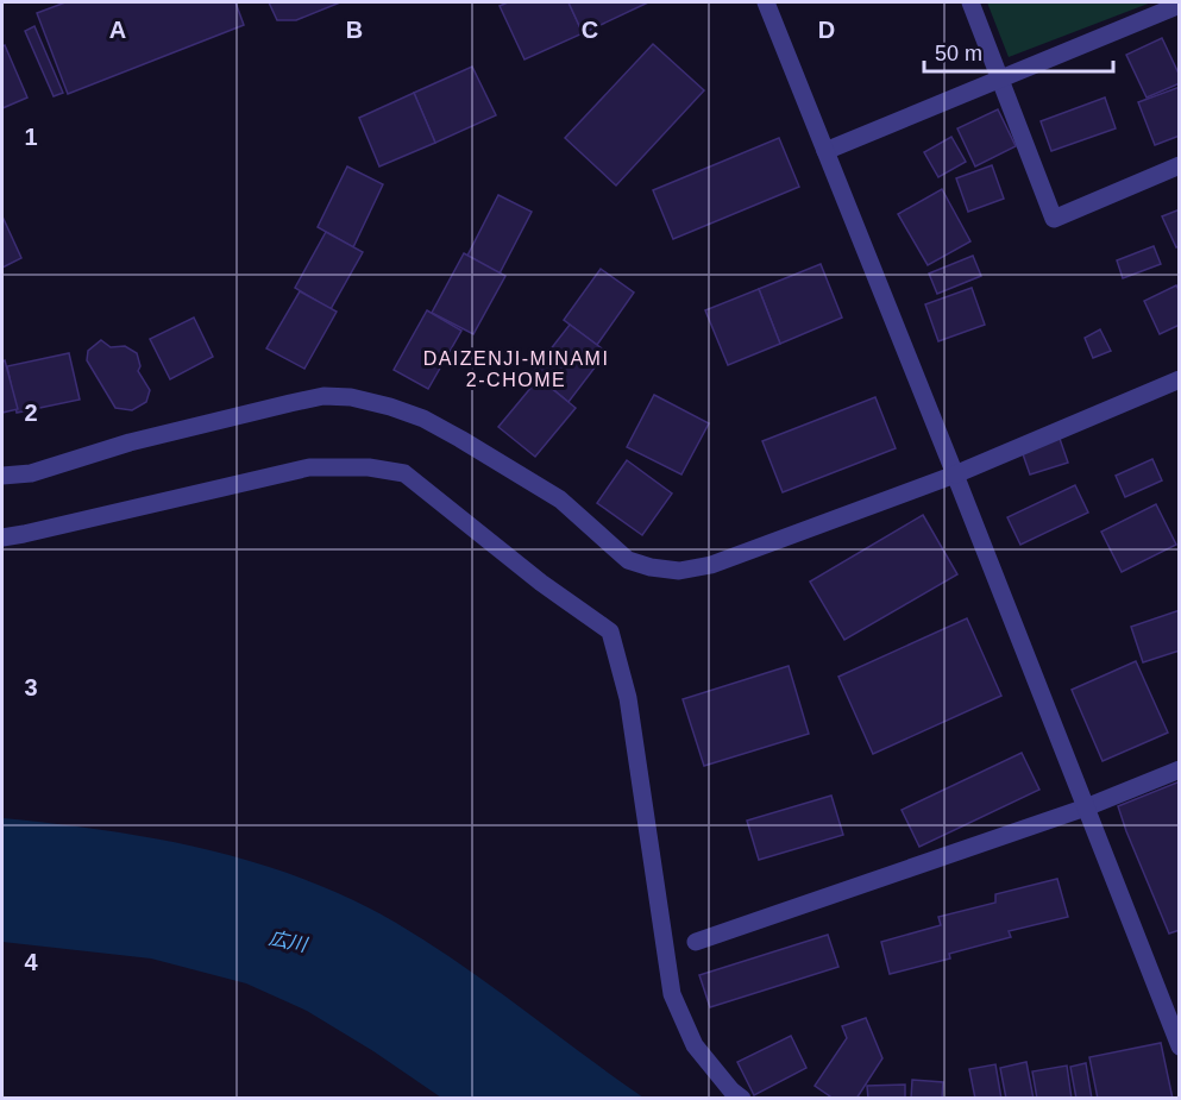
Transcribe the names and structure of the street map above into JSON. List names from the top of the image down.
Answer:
{
  "districts": ["DAIZENJI-MINAMI 2-CHOME"],
  "water": ["広川"],
  "scale_bar": "50 m",
  "grid": {
    "columns": [
      "A",
      "B",
      "C",
      "D"
    ],
    "rows": [
      "1",
      "2",
      "3",
      "4"
    ]
  }
}
